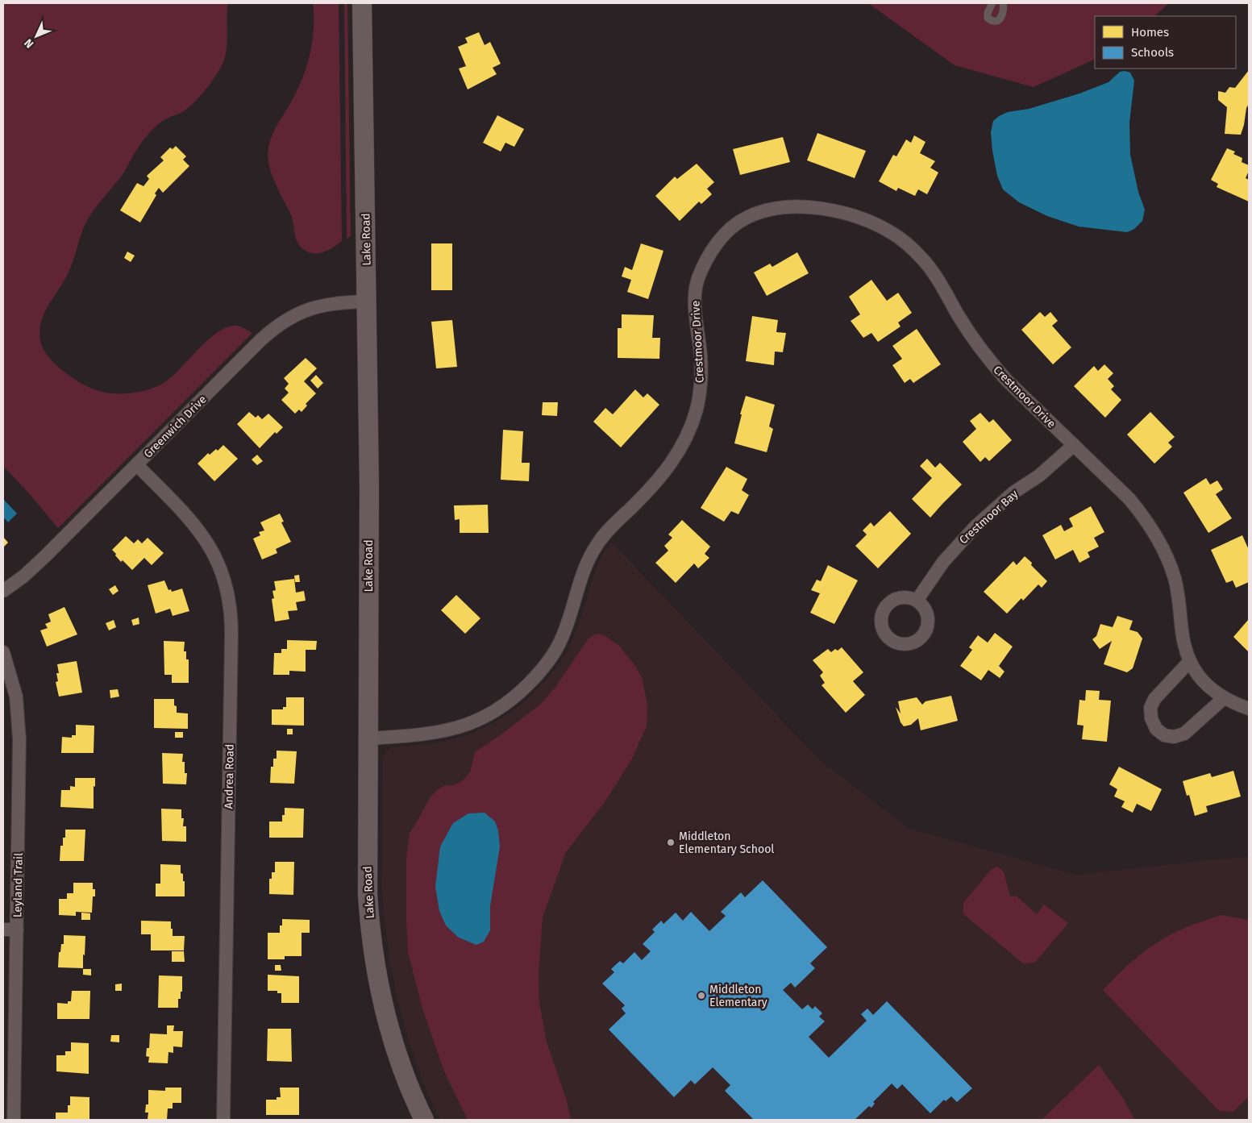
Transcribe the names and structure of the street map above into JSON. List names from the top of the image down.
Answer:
{
  "streets": {
    "street": [
      "Lake Road",
      "Crestmoor Drive",
      "Greenwich Drive",
      "Crestmoor Bay",
      "Andrea Road",
      "Leyland Trail"
    ]
  },
  "crossings": [
    ["Lake Road", "Crestmoor Drive"],
    ["Lake Road", "Greenwich Drive"],
    ["Crestmoor Drive", "Crestmoor Bay"],
    ["Greenwich Drive", "Andrea Road"]
  ],
  "places": ["Middleton Elementary School", "Middleton Elementary"],
  "legend": ["Homes", "Schools"],
  "north": "bottom left"
}
